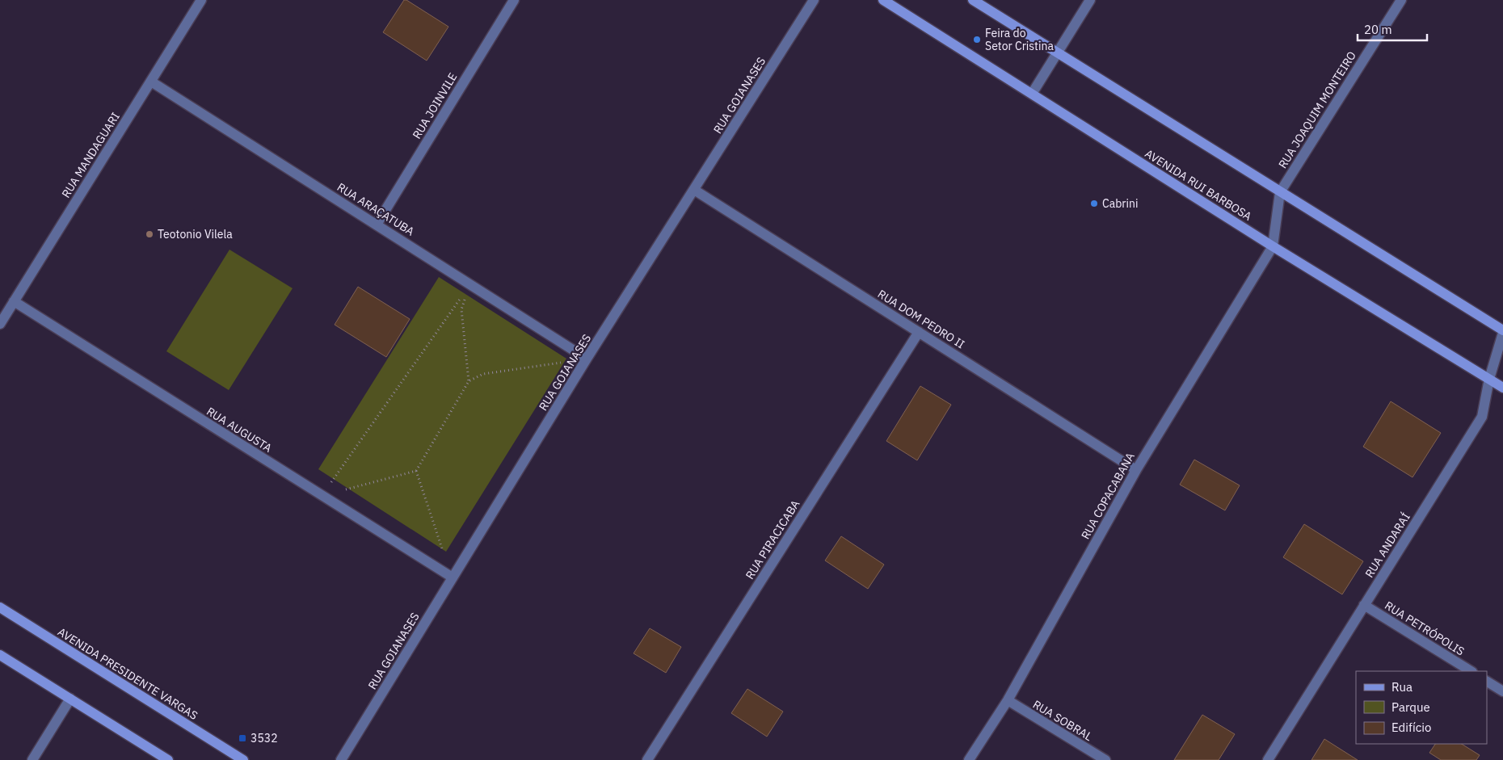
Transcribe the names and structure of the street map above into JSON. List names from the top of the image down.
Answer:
{
  "streets": {
    "street": [
      "RUA GOIANASES",
      "RUA JOINVILE",
      "RUA JOAQUIM MONTEIRO",
      "RUA MANDAGUARI",
      "AVENIDA RUI BARBOSA",
      "RUA ARAÇATUBA",
      "RUA DOM PEDRO II",
      "RUA AUGUSTA",
      "RUA COPACABANA",
      "RUA PIRACICABA",
      "RUA ANDARAÍ",
      "RUA PETRÓPOLIS",
      "AVENIDA PRESIDENTE VARGAS",
      "RUA SOBRAL"
    ]
  },
  "crossings": [
    ["RUA GOIANASES", "RUA ARAÇATUBA"],
    ["RUA GOIANASES", "RUA DOM PEDRO II"],
    ["RUA GOIANASES", "RUA AUGUSTA"],
    ["RUA JOINVILE", "RUA ARAÇATUBA"],
    ["RUA MANDAGUARI", "RUA ARAÇATUBA"],
    ["RUA MANDAGUARI", "RUA AUGUSTA"],
    ["AVENIDA RUI BARBOSA", "RUA COPACABANA"],
    ["AVENIDA RUI BARBOSA", "RUA ANDARAÍ"],
    ["RUA DOM PEDRO II", "RUA COPACABANA"],
    ["RUA DOM PEDRO II", "RUA PIRACICABA"],
    ["RUA COPACABANA", "RUA SOBRAL"],
    ["RUA ANDARAÍ", "RUA PETRÓPOLIS"]
  ],
  "places": {
    "other": ["Feira do Setor Cristina", "Cabrini", "Teotonio Vilela"],
    "transit": ["3532"]
  },
  "legend": ["Rua", "Parque", "Edifício"],
  "scale_bar": "20 m"
}
